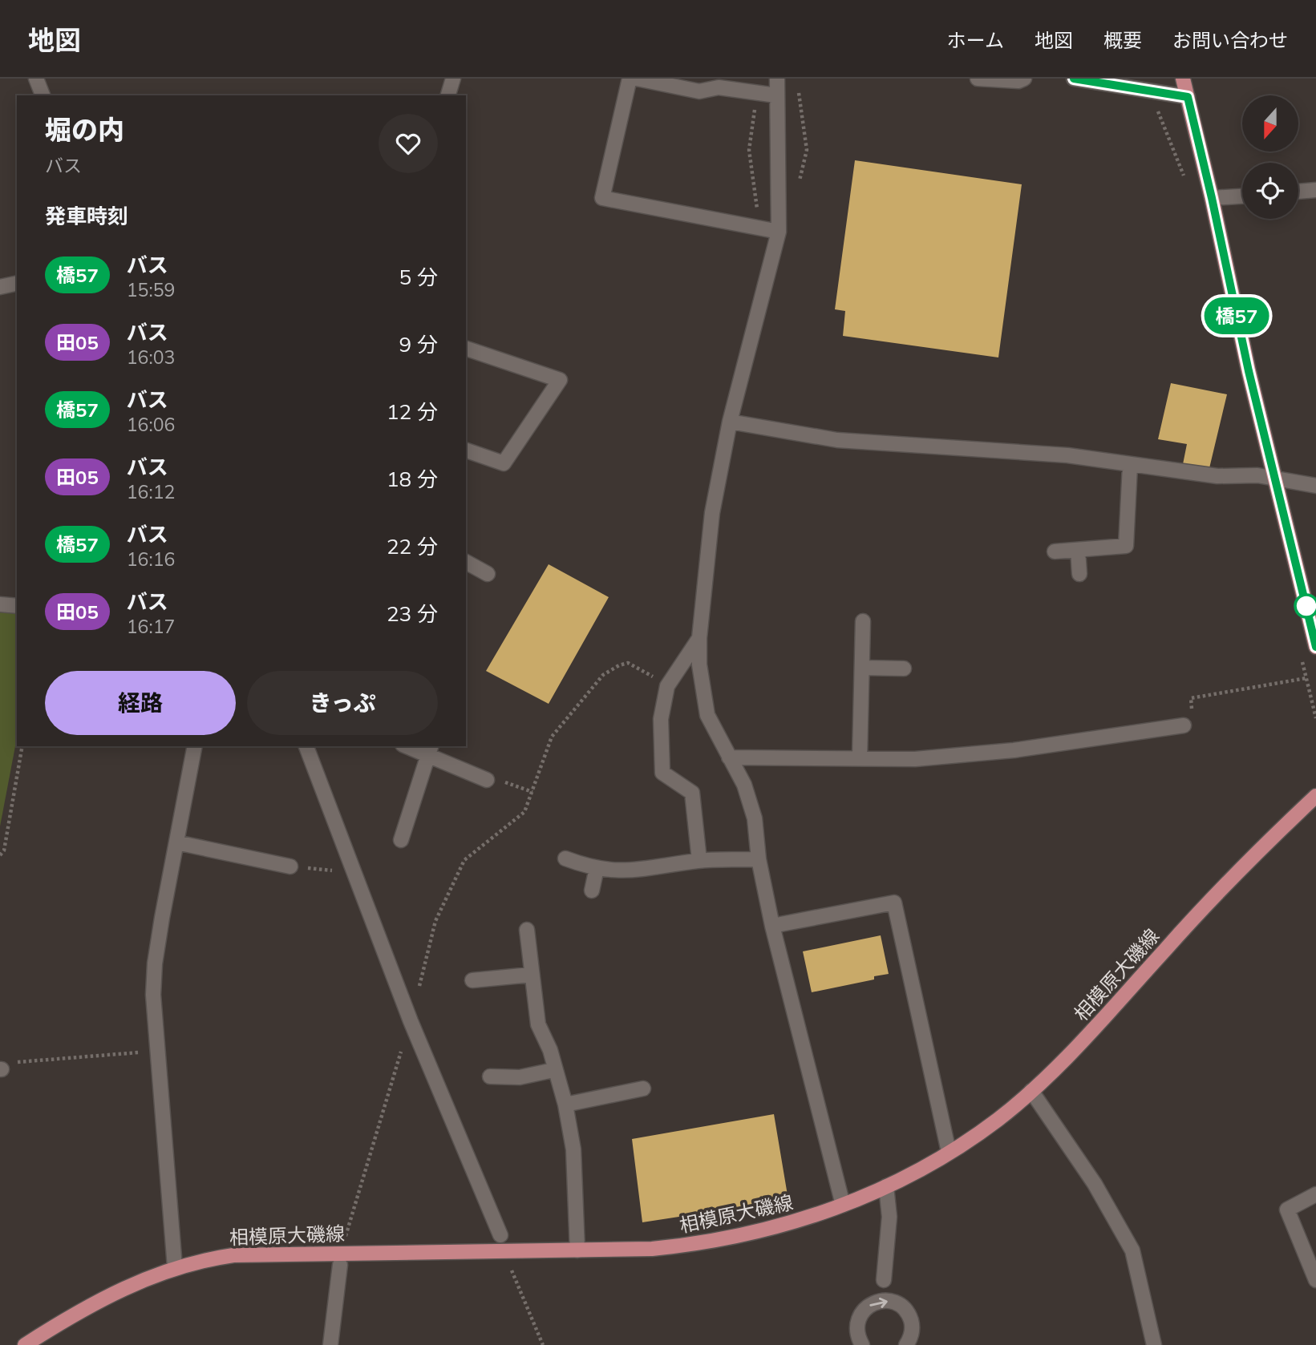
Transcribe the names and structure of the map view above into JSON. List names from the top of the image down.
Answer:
{
  "streets": {
    "main road": ["相模原大磯線"]
  },
  "lines": ["bus line 橋57"],
  "north": "bottom",
  "page": {
    "header": "地図",
    "nav": [
      "ホーム",
      "地図",
      "概要",
      "お問い合わせ"
    ],
    "on_map": "橋57",
    "heading": [
      ["堀の内", "バス"],
      "発車時刻"
    ],
    "list": [
      {
        "mark": "橋57",
        "name": "バス",
        "note": "15:59",
        "value": "5 分"
      },
      {
        "mark": "田05",
        "name": "バス",
        "note": "16:03",
        "value": "9 分"
      },
      {
        "mark": "橋57",
        "name": "バス",
        "note": "16:06",
        "value": "12 分"
      },
      {
        "mark": "田05",
        "name": "バス",
        "note": "16:12",
        "value": "18 分"
      },
      {
        "mark": "橋57",
        "name": "バス",
        "note": "16:16",
        "value": "22 分"
      },
      {
        "mark": "田05",
        "name": "バス",
        "note": "16:17",
        "value": "23 分"
      }
    ],
    "buttons": ["経路", "きっぷ"]
  }
}
